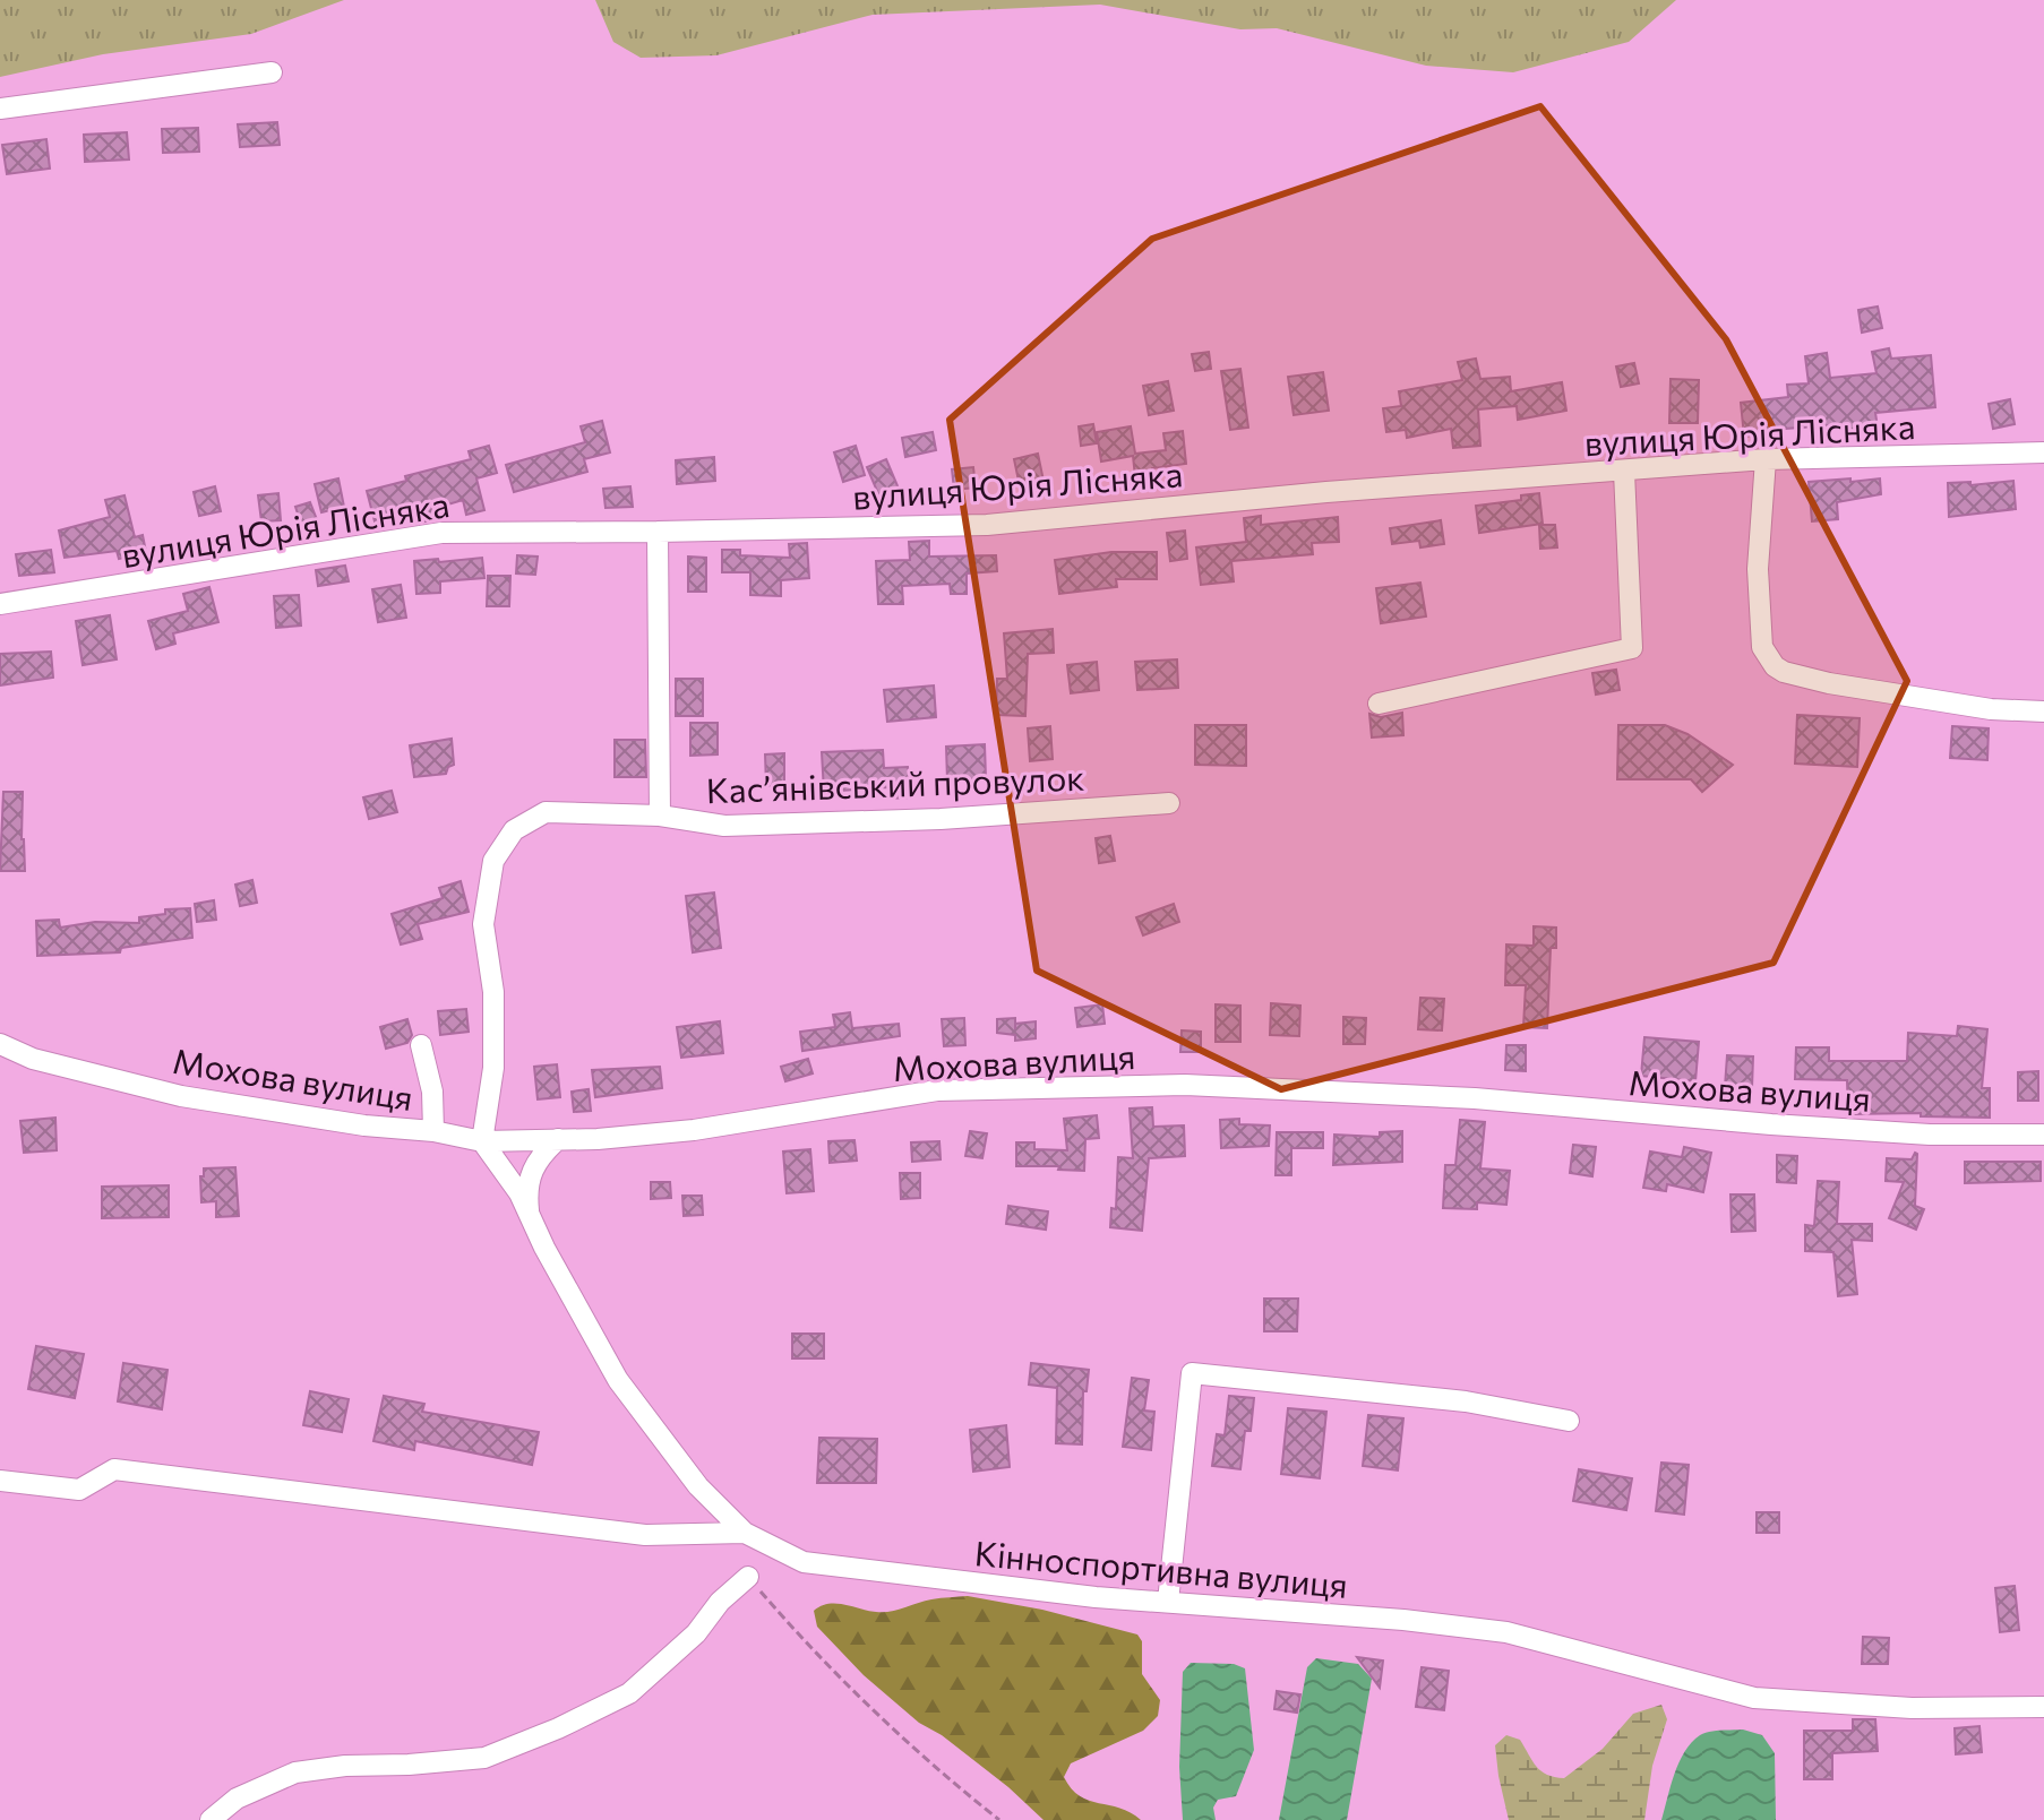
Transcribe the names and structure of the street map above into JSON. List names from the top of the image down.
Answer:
{
  "streets": {
    "street": [
      "вулиця Юрія Лісняка",
      "Касʼянівський провулок",
      "Мохова вулиця",
      "Кінноспортивна вулиця"
    ]
  },
  "crossings": [
    ["Касʼянівський провулок", "Мохова вулиця"],
    ["Касʼянівський провулок", "Кінноспортивна вулиця"],
    ["Мохова вулиця", "Кінноспортивна вулиця"]
  ]
}
